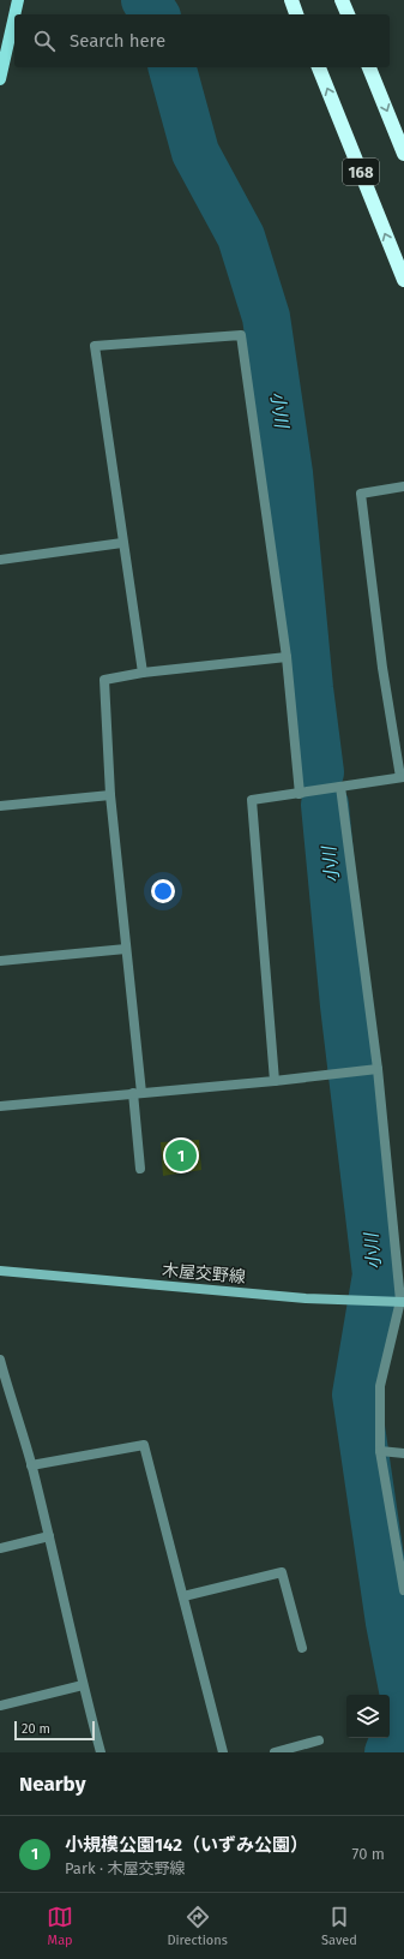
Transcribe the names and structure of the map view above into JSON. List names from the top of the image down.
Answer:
{
  "streets": {
    "highway": ["168"],
    "main road": ["木屋交野線"]
  },
  "water": ["小川"],
  "scale_bar": "20 m",
  "page": {
    "search": "Search here",
    "pins": "1",
    "scale": "20 m",
    "heading": "Nearby",
    "list": [
      {
        "mark": "1",
        "name": "小規模公園142（いずみ公園）",
        "note": "Park · 木屋交野線",
        "value": "70 m"
      }
    ],
    "nav": ["Map", "Directions", "Saved"]
  }
}
